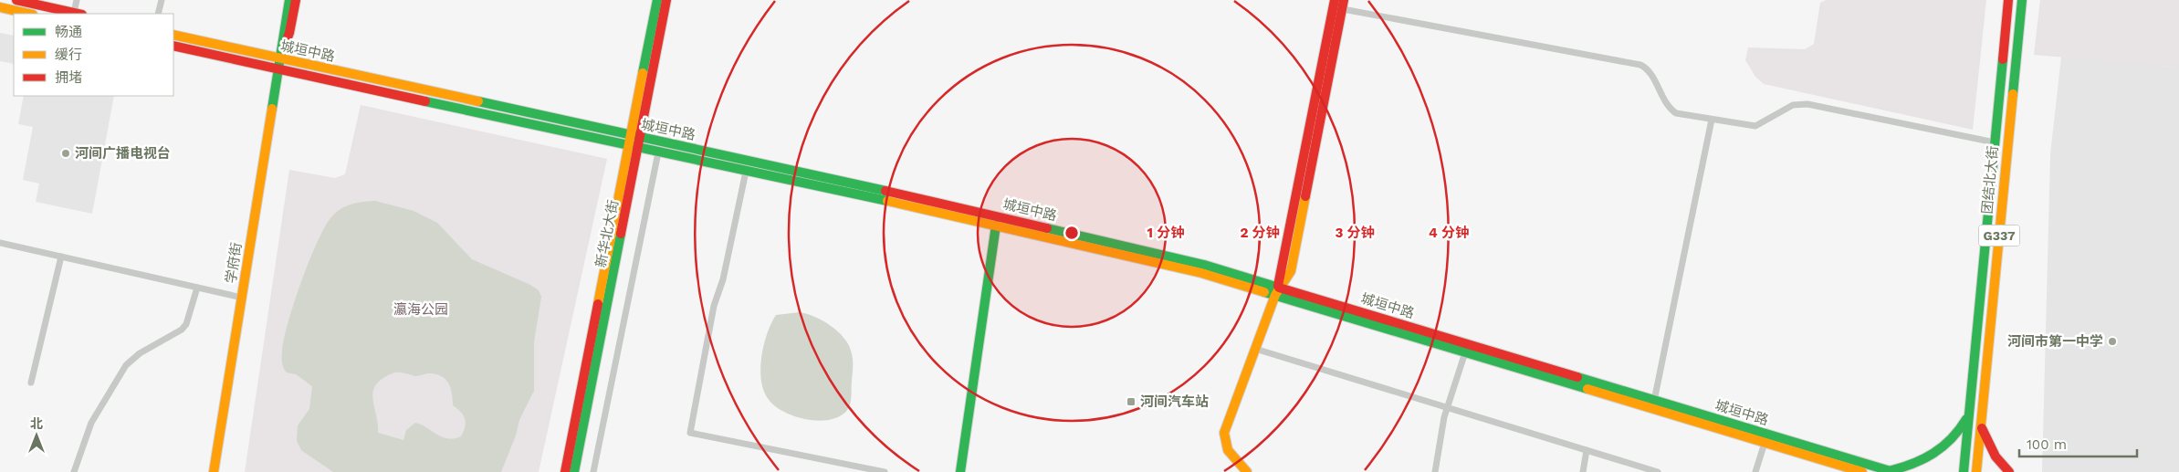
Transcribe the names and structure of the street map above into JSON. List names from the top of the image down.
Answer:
{
  "streets": {
    "main road": [
      "城垣中路",
      "团结北大街",
      "新华北大街",
      "G337",
      "学府街"
    ]
  },
  "crossings": [
    ["城垣中路", "新华北大街"],
    ["城垣中路", "学府街"]
  ],
  "parks": ["瀛海公园"],
  "places": {
    "other": ["河间广播电视台", "河间市第一中学"],
    "transit": ["河间汽车站"]
  },
  "legend": ["畅通", "缓行", "拥堵"],
  "scale_bar": "100 m",
  "north": "top",
  "rings": [
    "1 分钟",
    "2 分钟",
    "3 分钟",
    "4 分钟"
  ]
}
